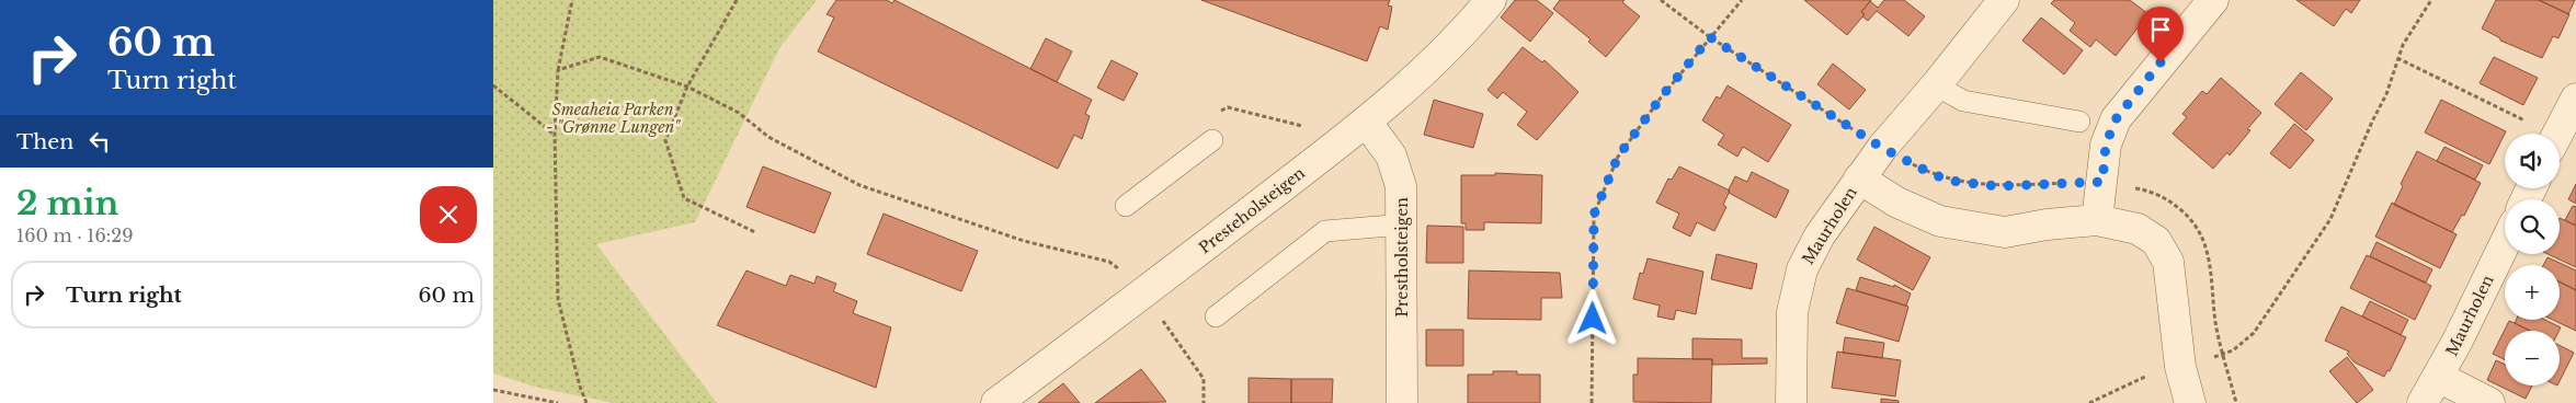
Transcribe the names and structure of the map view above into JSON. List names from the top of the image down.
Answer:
{
  "streets": {
    "street": ["Presteholsteigen", "Maurholen", "Prestholsteigen"]
  },
  "crossings": [
    ["Presteholsteigen", "Prestholsteigen"]
  ],
  "parks": ["Smeaheia Parken - \"Grønne Lungen\""],
  "page": {
    "turn": ["60 m", "Turn right"],
    "then": "Then",
    "map_buttons": ["+", "−"],
    "heading": ["2 min", "160 m · 16:29"],
    "list": [
      {
        "name": "Turn right",
        "value": "60 m"
      }
    ]
  }
}
